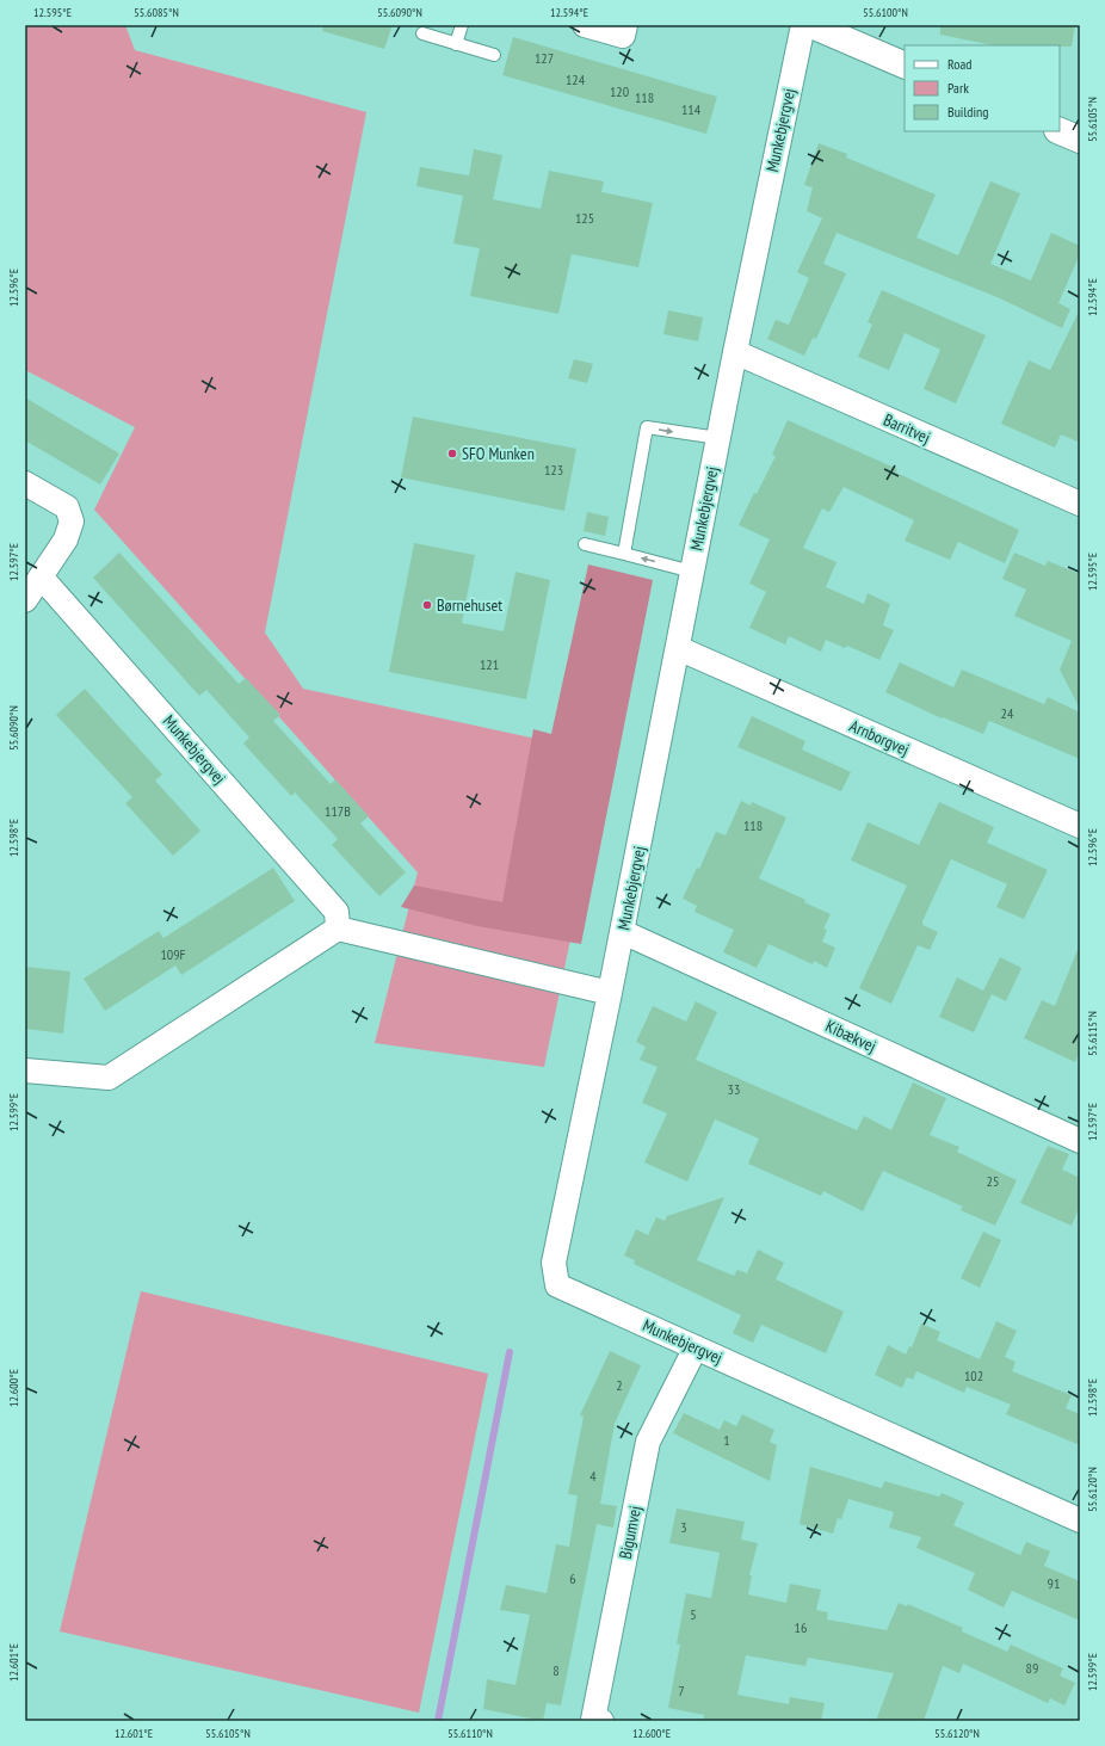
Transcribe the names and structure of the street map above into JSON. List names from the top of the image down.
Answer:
{
  "streets": {
    "street": [
      "Munkebjergvej",
      "Barritvej",
      "Arnborgvej",
      "Kibækvej",
      "Bigumvej"
    ]
  },
  "crossings": [
    ["Munkebjergvej", "Barritvej"],
    ["Munkebjergvej", "Arnborgvej"],
    ["Munkebjergvej", "Kibækvej"],
    ["Munkebjergvej", "Bigumvej"]
  ],
  "places": ["SFO Munken", "Børnehuset"],
  "house_numbers": [
    "127",
    "124",
    "120",
    "118",
    "114",
    "125",
    "123",
    "121",
    "24",
    "117B",
    "118",
    "109F",
    "33",
    "25",
    "102",
    "2",
    "1",
    "4",
    "3",
    "6",
    "91",
    "5",
    "16",
    "89",
    "8",
    "7"
  ],
  "legend": ["Road", "Park", "Building"],
  "coordinates": [
    "12.595°E",
    "55.6085°N",
    "55.6090°N",
    "12.594°E",
    "55.6100°N",
    "55.6105°N",
    "12.596°E",
    "12.597°E",
    "12.598°E",
    "55.6115°N",
    "12.599°E",
    "12.600°E",
    "55.6120°N",
    "12.601°E",
    "55.6110°N"
  ]
}
